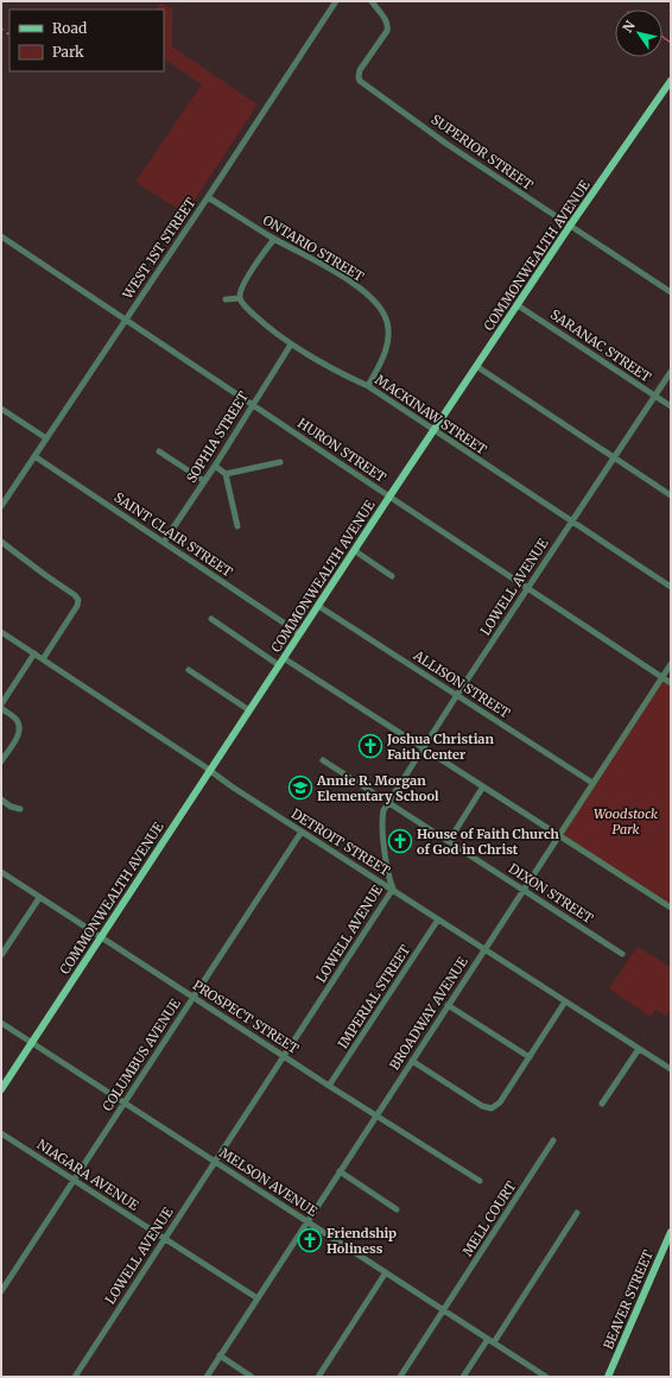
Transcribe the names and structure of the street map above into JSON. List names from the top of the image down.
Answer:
{
  "streets": {
    "main road": ["COMMONWEALTH AVENUE", "BEAVER STREET"],
    "street": [
      "SUPERIOR STREET",
      "WEST 1ST STREET",
      "ONTARIO STREET",
      "SARANAC STREET",
      "MACKINAW STREET",
      "SOPHIA STREET",
      "HURON STREET",
      "SAINT CLAIR STREET",
      "LOWELL AVENUE",
      "ALLISON STREET",
      "DETROIT STREET",
      "DIXON STREET",
      "IMPERIAL STREET",
      "BROADWAY AVENUE",
      "PROSPECT STREET",
      "COLUMBUS AVENUE",
      "NIAGARA AVENUE",
      "MELSON AVENUE",
      "MELL COURT"
    ]
  },
  "crossings": [
    ["SUPERIOR STREET", "COMMONWEALTH AVENUE"],
    ["WEST 1ST STREET", "ONTARIO STREET"],
    ["WEST 1ST STREET", "HURON STREET"],
    ["WEST 1ST STREET", "SAINT CLAIR STREET"],
    ["ONTARIO STREET", "MACKINAW STREET"],
    ["COMMONWEALTH AVENUE", "SARANAC STREET"],
    ["COMMONWEALTH AVENUE", "MACKINAW STREET"],
    ["COMMONWEALTH AVENUE", "HURON STREET"],
    ["COMMONWEALTH AVENUE", "SAINT CLAIR STREET"],
    ["COMMONWEALTH AVENUE", "ALLISON STREET"],
    ["COMMONWEALTH AVENUE", "DETROIT STREET"],
    ["COMMONWEALTH AVENUE", "PROSPECT STREET"],
    ["COMMONWEALTH AVENUE", "MELSON AVENUE"],
    ["SARANAC STREET", "LOWELL AVENUE"],
    ["MACKINAW STREET", "SOPHIA STREET"],
    ["MACKINAW STREET", "LOWELL AVENUE"],
    ["SOPHIA STREET", "HURON STREET"],
    ["SOPHIA STREET", "SAINT CLAIR STREET"],
    ["HURON STREET", "LOWELL AVENUE"],
    ["HURON STREET", "BROADWAY AVENUE"],
    ["LOWELL AVENUE", "ALLISON STREET"],
    ["LOWELL AVENUE", "DETROIT STREET"],
    ["LOWELL AVENUE", "DIXON STREET"],
    ["LOWELL AVENUE", "PROSPECT STREET"],
    ["LOWELL AVENUE", "NIAGARA AVENUE"],
    ["LOWELL AVENUE", "MELSON AVENUE"],
    ["ALLISON STREET", "BROADWAY AVENUE"],
    ["DETROIT STREET", "IMPERIAL STREET"],
    ["DETROIT STREET", "BROADWAY AVENUE"],
    ["DETROIT STREET", "COLUMBUS AVENUE"],
    ["DIXON STREET", "BROADWAY AVENUE"],
    ["IMPERIAL STREET", "PROSPECT STREET"],
    ["BROADWAY AVENUE", "PROSPECT STREET"],
    ["BROADWAY AVENUE", "NIAGARA AVENUE"],
    ["BROADWAY AVENUE", "MELSON AVENUE"],
    ["PROSPECT STREET", "COLUMBUS AVENUE"],
    ["COLUMBUS AVENUE", "NIAGARA AVENUE"],
    ["COLUMBUS AVENUE", "MELSON AVENUE"],
    ["MELSON AVENUE", "MELL COURT"]
  ],
  "parks": ["Woodstock Park"],
  "places": {
    "church": ["Joshua Christian Faith Center", "House of Faith Church of God in Christ", "Friendship Holiness"],
    "school or university": ["Annie R. Morgan Elementary School"]
  },
  "legend": ["Road", "Park"],
  "north": "top left"
}
